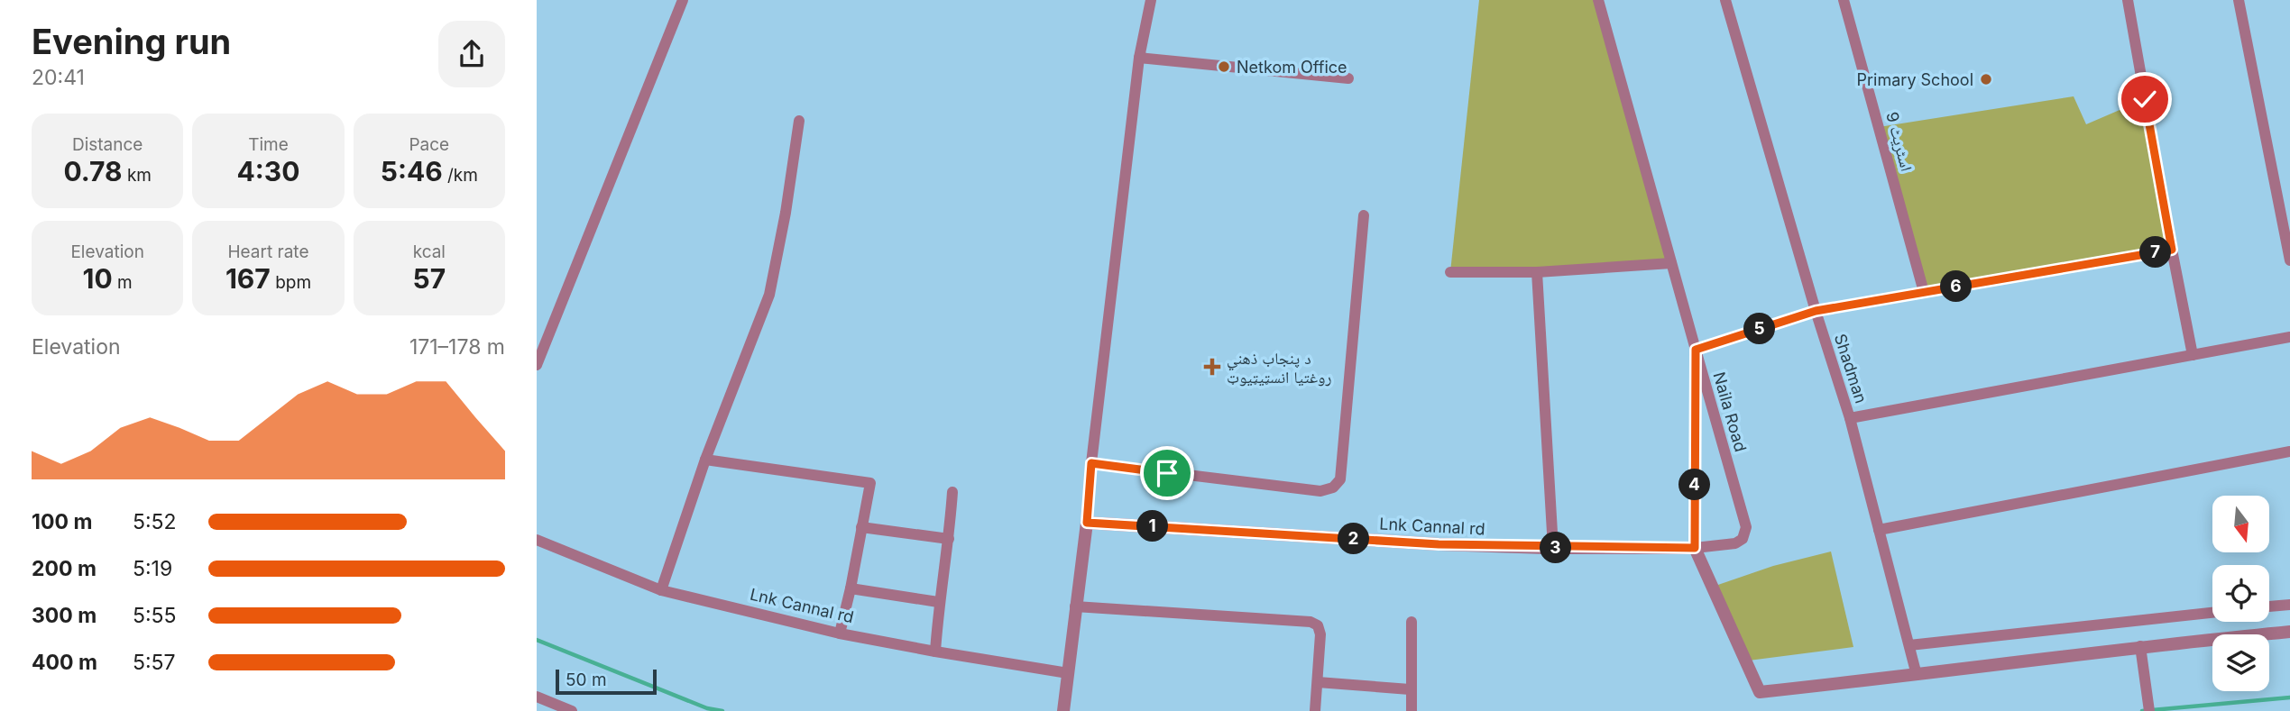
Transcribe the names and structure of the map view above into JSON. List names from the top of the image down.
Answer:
{
  "streets": {
    "street": [
      "اسٹریٹ 9",
      "Shadman",
      "Naila Road",
      "Lnk Cannal rd"
    ]
  },
  "crossings": [
    ["Naila Road", "Lnk Cannal rd"]
  ],
  "places": {
    "other": ["Netkom Office", "Primary School"],
    "health": ["د پنجاب ذهني روغتیا انسټیټیوټ"]
  },
  "scale_bar": "50 m",
  "north": "bottom",
  "page": {
    "heading": ["Evening run", "20:41"],
    "stats": [
      ["Distance", "0.78 km"],
      ["Time", "4:30"],
      ["Pace", "5:46 /km"],
      ["Elevation", "10 m"],
      ["Heart rate", "167 bpm"],
      ["kcal", "57"]
    ],
    "pins": [
      "7",
      "6",
      "5",
      "4",
      "1",
      "2",
      "3"
    ],
    "chart": ["Elevation", "171–178 m"],
    "list": [
      {
        "name": "100 m",
        "note": "5:52"
      },
      {
        "name": "200 m",
        "note": "5:19"
      },
      {
        "name": "300 m",
        "note": "5:55"
      },
      {
        "name": "400 m",
        "note": "5:57"
      }
    ],
    "scale": "50 m"
  }
}
